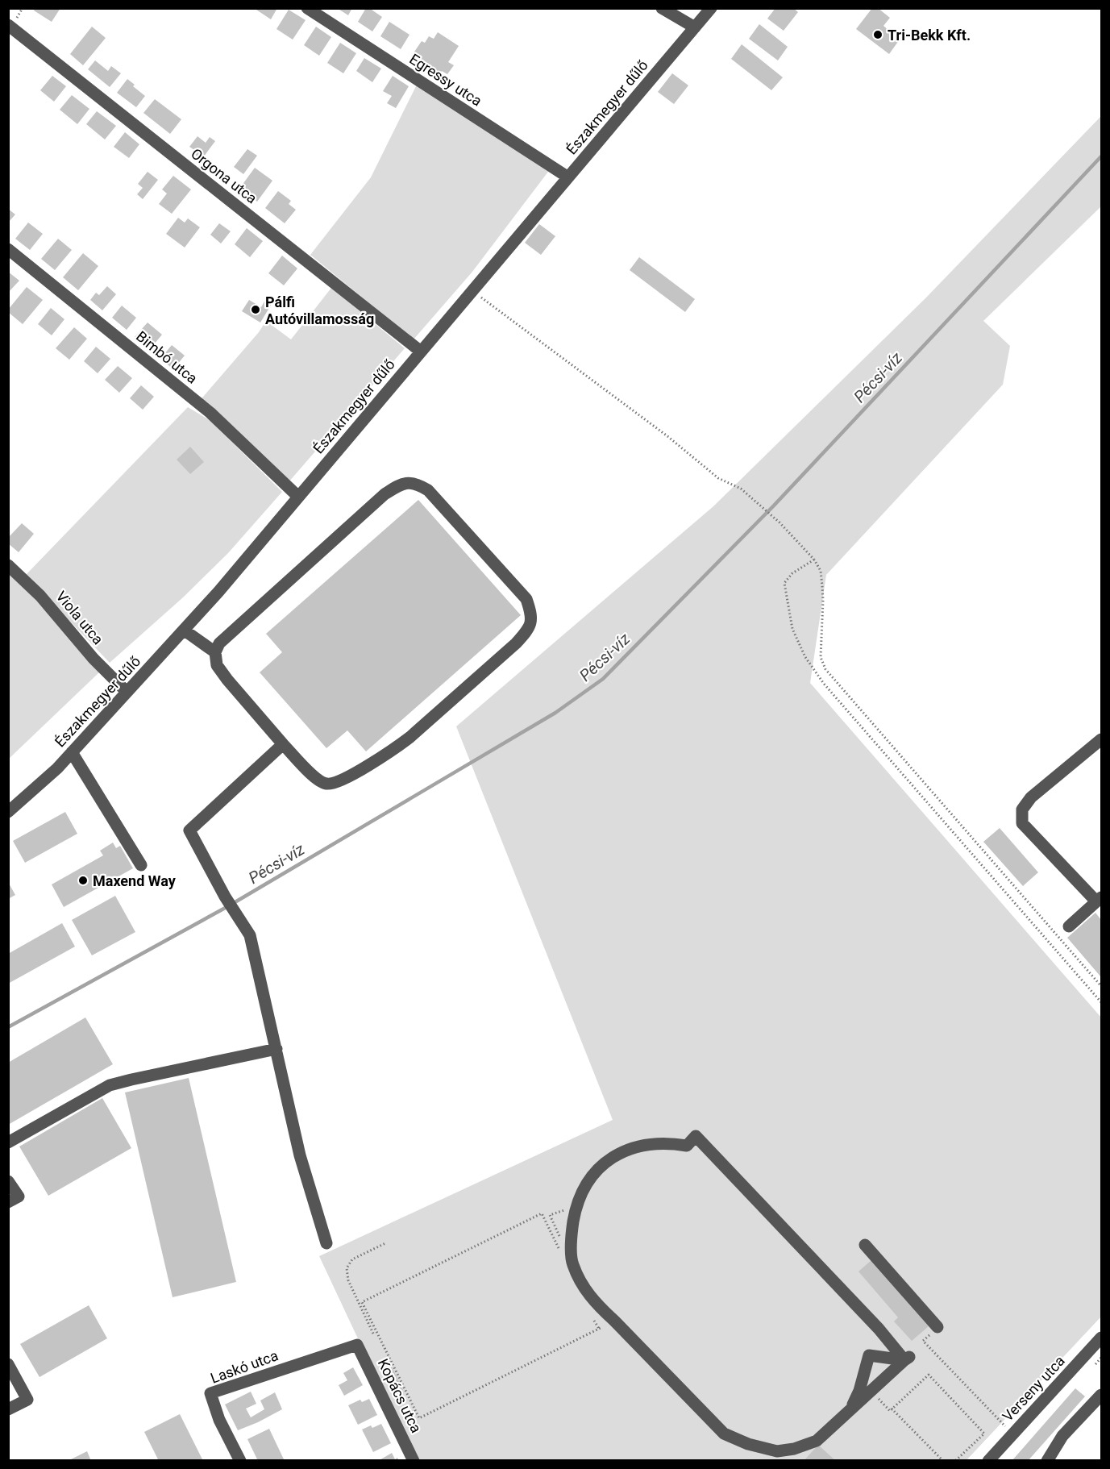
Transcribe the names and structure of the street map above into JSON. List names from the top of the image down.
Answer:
{
  "streets": {
    "street": [
      "Egressy utca",
      "Északmegyer dűlő",
      "Orgona utca",
      "Bimbó utca",
      "Viola utca",
      "Laskó utca",
      "Verseny utca",
      "Kopács utca"
    ]
  },
  "crossings": [
    ["Egressy utca", "Északmegyer dűlő"],
    ["Északmegyer dűlő", "Orgona utca"],
    ["Északmegyer dűlő", "Bimbó utca"],
    ["Északmegyer dűlő", "Viola utca"],
    ["Laskó utca", "Kopács utca"]
  ],
  "water": ["Pécsi-víz"],
  "places": ["Tri-Bekk Kft.", "Pálfi Autóvillamosság", "Maxend Way"]
}
